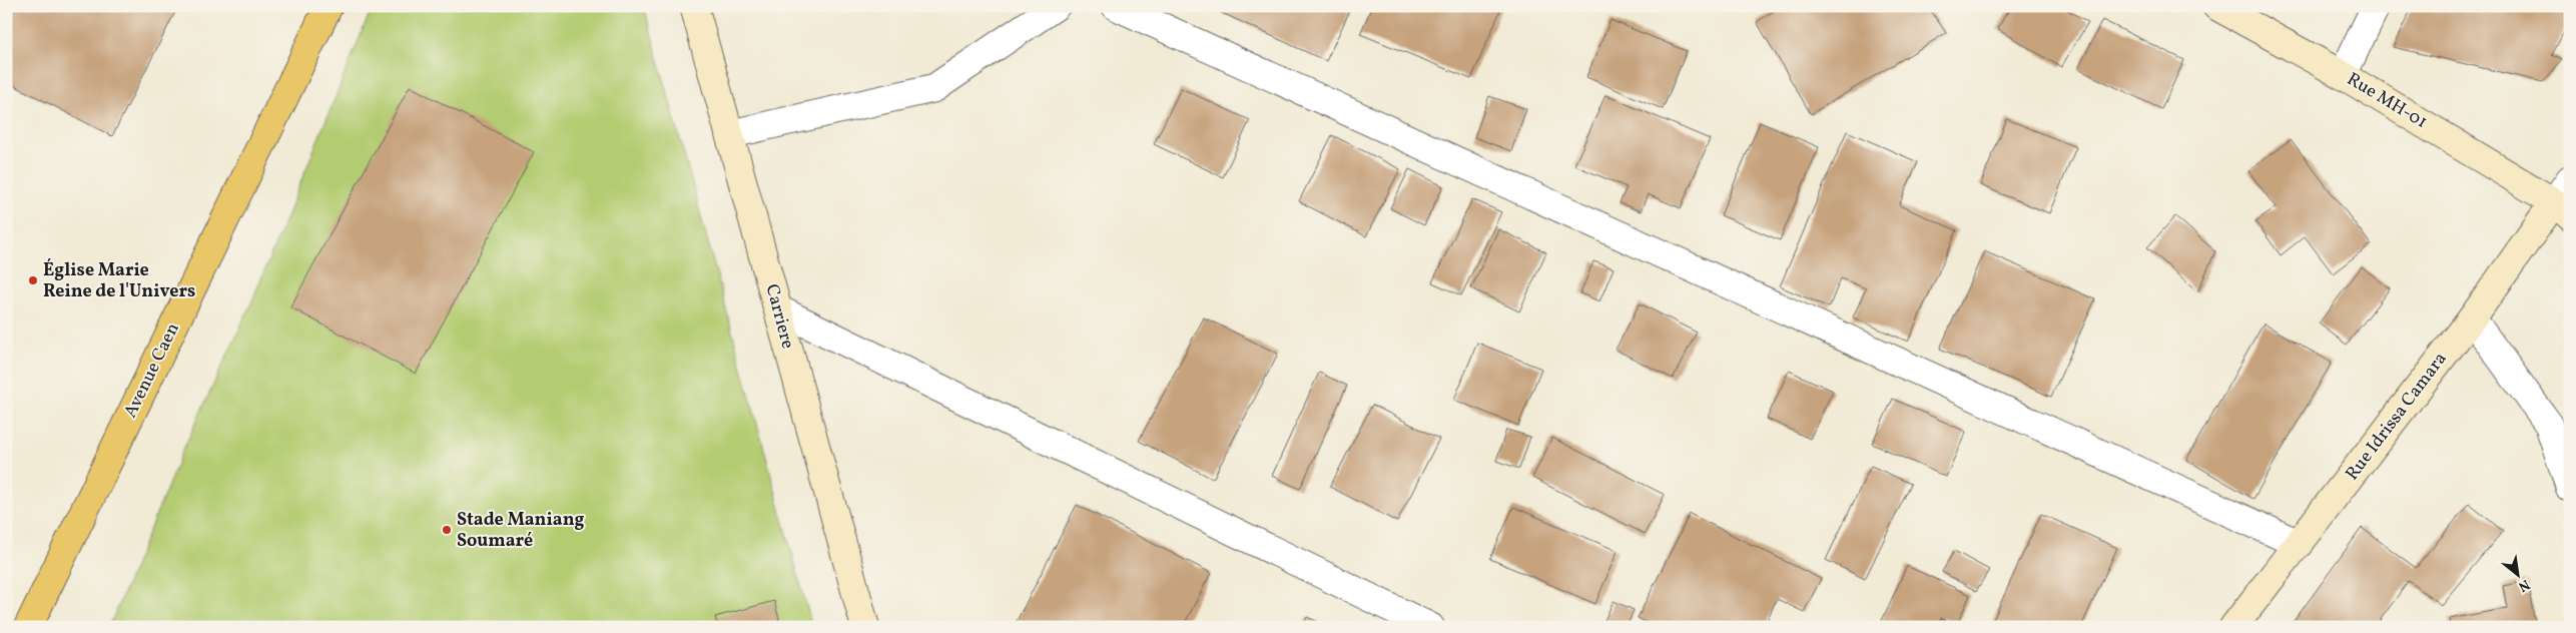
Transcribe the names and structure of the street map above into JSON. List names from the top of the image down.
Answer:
{
  "streets": {
    "highway": ["Avenue Caen"],
    "street": ["Rue MH-01", "Carriere", "Rue Idrissa Camara"]
  },
  "crossings": [
    ["Rue MH-01", "Rue Idrissa Camara"]
  ],
  "places": ["Église Marie Reine de l'Univers", "Stade Maniang Soumaré"],
  "north": "bottom right"
}
